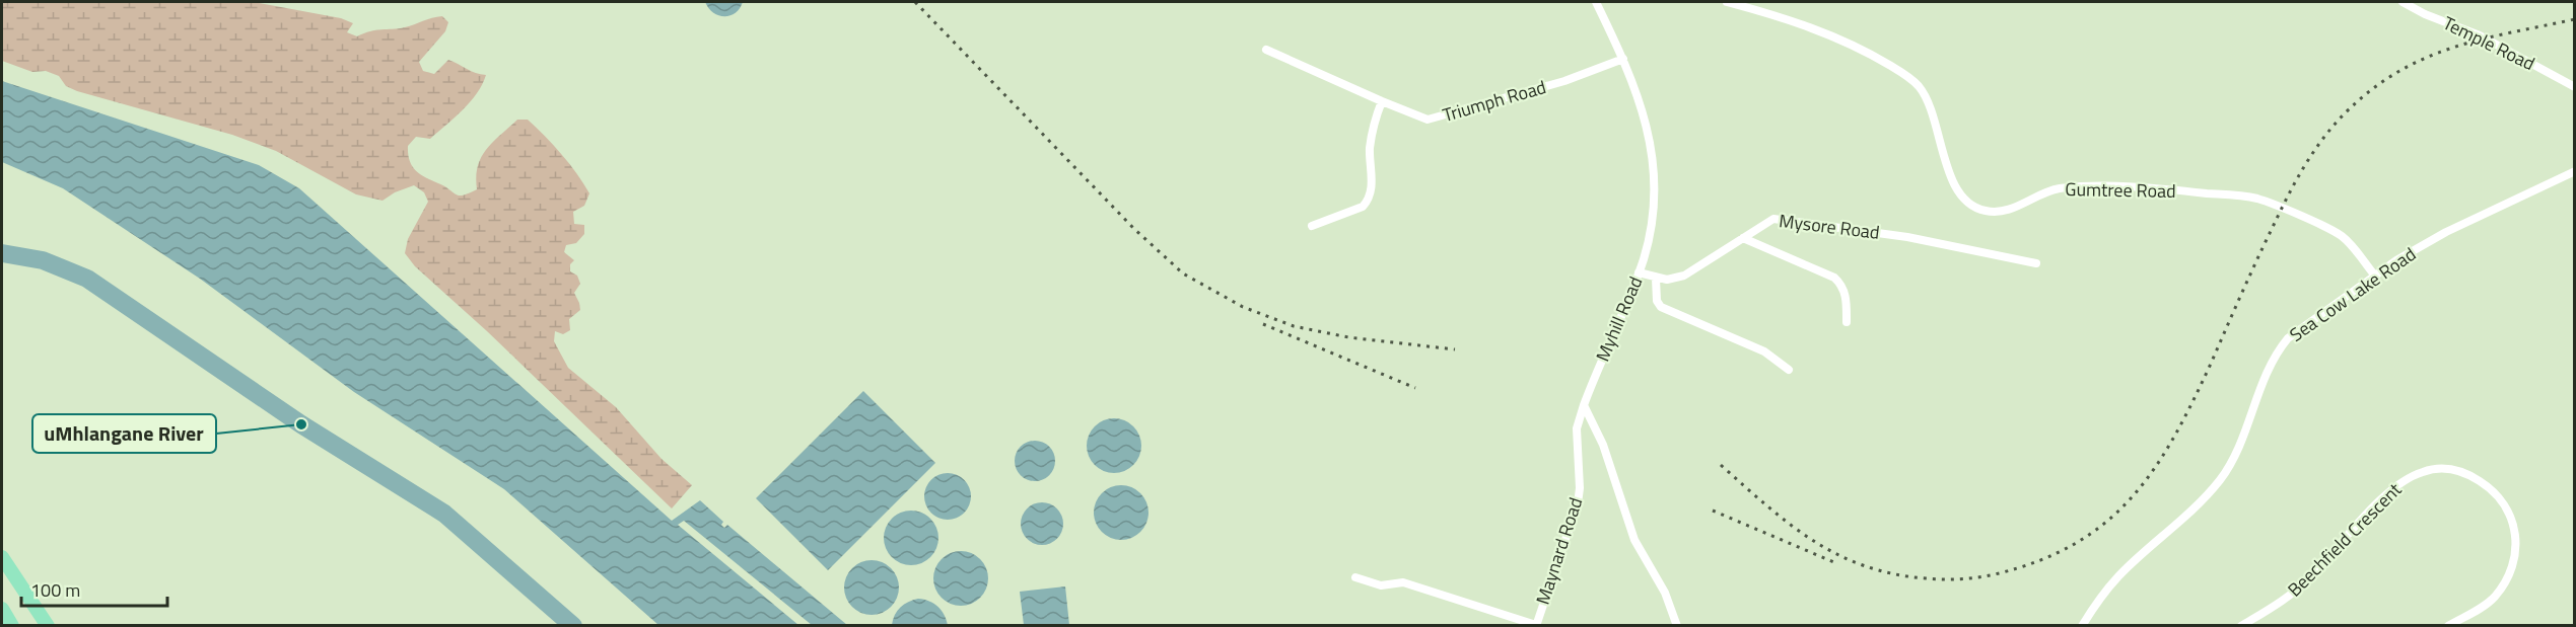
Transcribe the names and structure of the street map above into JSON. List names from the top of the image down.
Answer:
{
  "streets": {
    "street": [
      "Temple Road",
      "Triumph Road",
      "Gumtree Road",
      "Mysore Road",
      "Sea Cow Lake Road",
      "Myhill Road",
      "Beechfield Crescent",
      "Maynard Road"
    ]
  },
  "crossings": [
    ["Triumph Road", "Myhill Road"],
    ["Gumtree Road", "Sea Cow Lake Road"],
    ["Mysore Road", "Myhill Road"],
    ["Myhill Road", "Maynard Road"]
  ],
  "places": ["uMhlangane River"],
  "scale_bar": "100 m"
}
